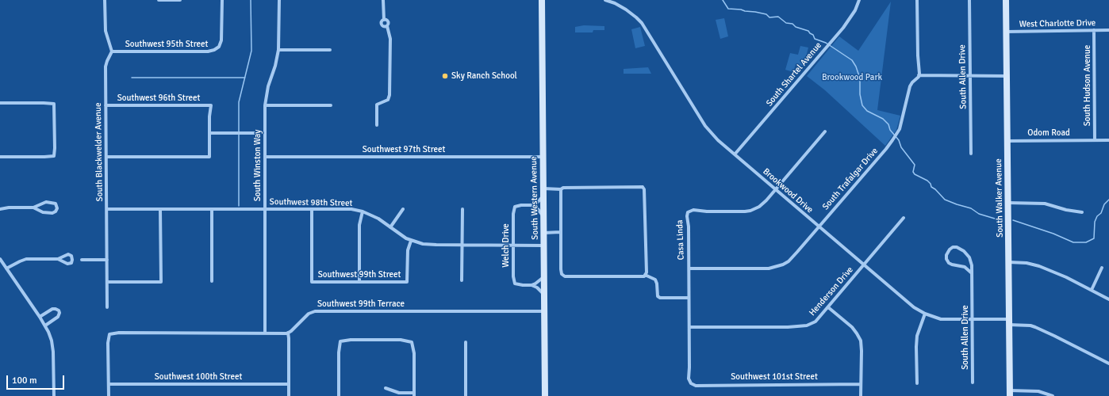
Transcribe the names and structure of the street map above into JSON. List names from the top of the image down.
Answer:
{
  "streets": {
    "main road": ["South Western Avenue", "South Walker Avenue"],
    "street": [
      "West Charlotte Drive",
      "Southwest 95th Street",
      "South Shartel Avenue",
      "South Allen Drive",
      "South Hudson Avenue",
      "Southwest 96th Street",
      "Odom Road",
      "Southwest 97th Street",
      "South Blackwelder Avenue",
      "South Winston Way",
      "South Trafalgar Drive",
      "Brookwood Drive",
      "Southwest 98th Street",
      "Casa Linda",
      "Welch Drive",
      "Southwest 99th Street",
      "Henderson Drive",
      "Southwest 99th Terrace",
      "Southwest 100th Street",
      "Southwest 101st Street"
    ]
  },
  "crossings": [
    ["West Charlotte Drive", "South Hudson Avenue"],
    ["West Charlotte Drive", "South Walker Avenue"],
    ["Southwest 95th Street", "South Blackwelder Avenue"],
    ["South Shartel Avenue", "Brookwood Drive"],
    ["South Allen Drive", "Brookwood Drive"],
    ["South Hudson Avenue", "Odom Road"],
    ["Southwest 96th Street", "South Blackwelder Avenue"],
    ["Odom Road", "South Walker Avenue"],
    ["Southwest 97th Street", "South Winston Way"],
    ["Southwest 97th Street", "South Western Avenue"],
    ["South Blackwelder Avenue", "Southwest 98th Street"],
    ["South Winston Way", "Southwest 98th Street"],
    ["South Trafalgar Drive", "Brookwood Drive"],
    ["South Trafalgar Drive", "Casa Linda"],
    ["Brookwood Drive", "South Walker Avenue"],
    ["Brookwood Drive", "Casa Linda"],
    ["Brookwood Drive", "Henderson Drive"],
    ["South Western Avenue", "Southwest 98th Street"],
    ["South Western Avenue", "Southwest 99th Terrace"],
    ["Southwest 98th Street", "Welch Drive"],
    ["Southwest 98th Street", "Southwest 99th Street"],
    ["Casa Linda", "Henderson Drive"],
    ["Casa Linda", "Southwest 101st Street"]
  ],
  "parks": ["Brookwood Park"],
  "places": ["Sky Ranch School"],
  "scale_bar": "100 m"
}
